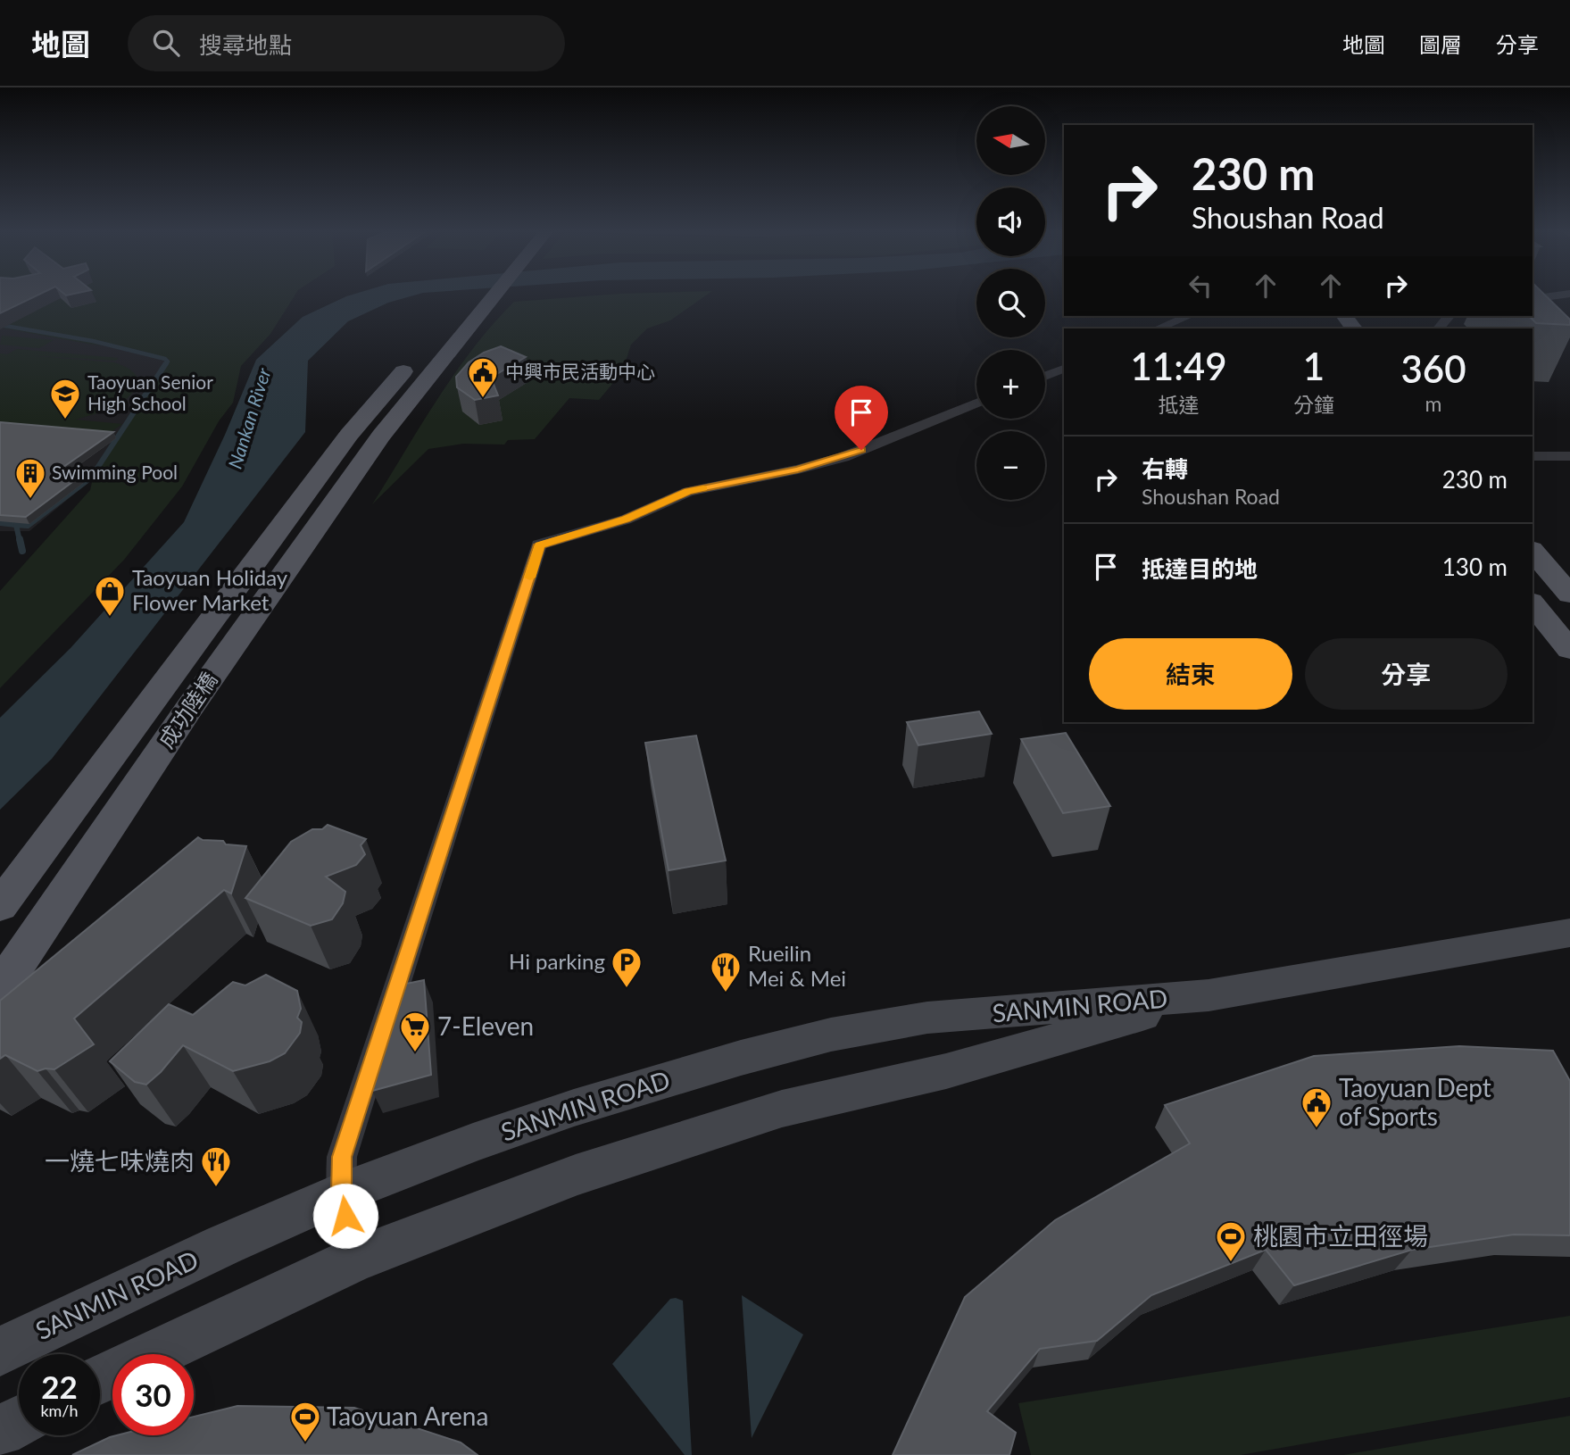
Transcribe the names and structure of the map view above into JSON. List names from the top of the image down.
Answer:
{
  "streets": {
    "main road": ["成功陸橋"],
    "street": ["SANMIN ROAD"]
  },
  "water": ["Nankan River"],
  "places": {
    "public building": ["中興市民活動中心", "Taoyuan Dept of Sports"],
    "school or university": ["Taoyuan Senior High School"],
    "building": ["Swimming Pool"],
    "shop": ["Taoyuan Holiday Flower Market"],
    "parking": ["Hi parking"],
    "restaurant": ["Rueilin Mei & Mei", "一燒七味燒肉"],
    "supermarket": ["7-Eleven"],
    "sports": ["桃園市立田徑場", "Taoyuan Arena"]
  },
  "north": "left",
  "page": {
    "header": "地圖",
    "search": "搜尋地點",
    "nav": ["地圖", "圖層", "分享"],
    "map_buttons": ["+", "−"],
    "turn": ["230 m", "Shoushan Road"],
    "eta": [
      "11:49",
      "抵達",
      "1",
      "分鐘",
      "360",
      "m"
    ],
    "list": [
      {
        "name": "右轉",
        "note": "Shoushan Road",
        "value": "230 m"
      },
      {
        "name": "抵達目的地",
        "value": "130 m"
      }
    ],
    "buttons": ["結束", "分享"],
    "speed": "22 km/h",
    "limit": "30"
  }
}
